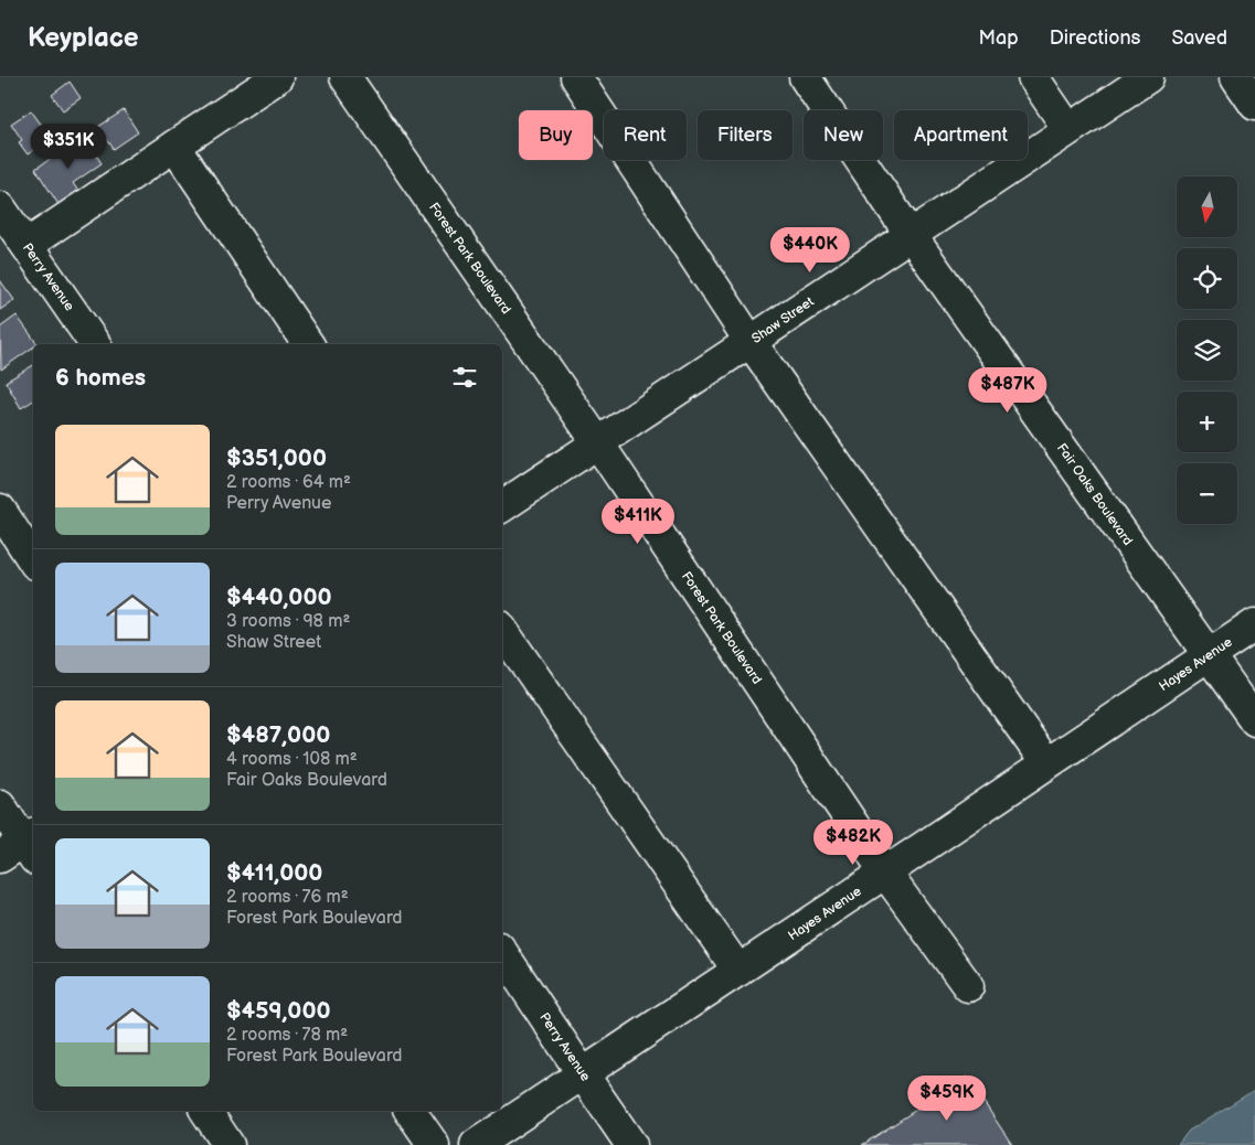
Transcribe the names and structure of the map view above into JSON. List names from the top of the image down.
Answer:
{
  "streets": {
    "street": [
      "Forest Park Boulevard",
      "Perry Avenue",
      "Shaw Street",
      "Fair Oaks Boulevard",
      "Hayes Avenue"
    ]
  },
  "crossings": [
    ["Forest Park Boulevard", "Shaw Street"],
    ["Forest Park Boulevard", "Hayes Avenue"],
    ["Perry Avenue", "Hayes Avenue"],
    ["Shaw Street", "Fair Oaks Boulevard"],
    ["Fair Oaks Boulevard", "Hayes Avenue"]
  ],
  "north": "bottom",
  "page": {
    "header": "Keyplace",
    "nav": ["Map", "Directions", "Saved"],
    "chip": [
      "Buy",
      "Rent",
      "Filters",
      "New",
      "Apartment"
    ],
    "price": [
      "$351K",
      "$440K",
      "$487K",
      "$411K",
      "$482K",
      "$459K"
    ],
    "map_buttons": ["+", "−"],
    "heading": "6 homes",
    "list": [
      {
        "name": "$351,000",
        "note": "2 rooms · 64 m² · Perry Avenue"
      },
      {
        "name": "$440,000",
        "note": "3 rooms · 98 m² · Shaw Street"
      },
      {
        "name": "$487,000",
        "note": "4 rooms · 108 m² · Fair Oaks Boulevard"
      },
      {
        "name": "$411,000",
        "note": "2 rooms · 76 m² · Forest Park Boulevard"
      },
      {
        "name": "$459,000",
        "note": "2 rooms · 78 m² · Forest Park Boulevard"
      }
    ]
  }
}
